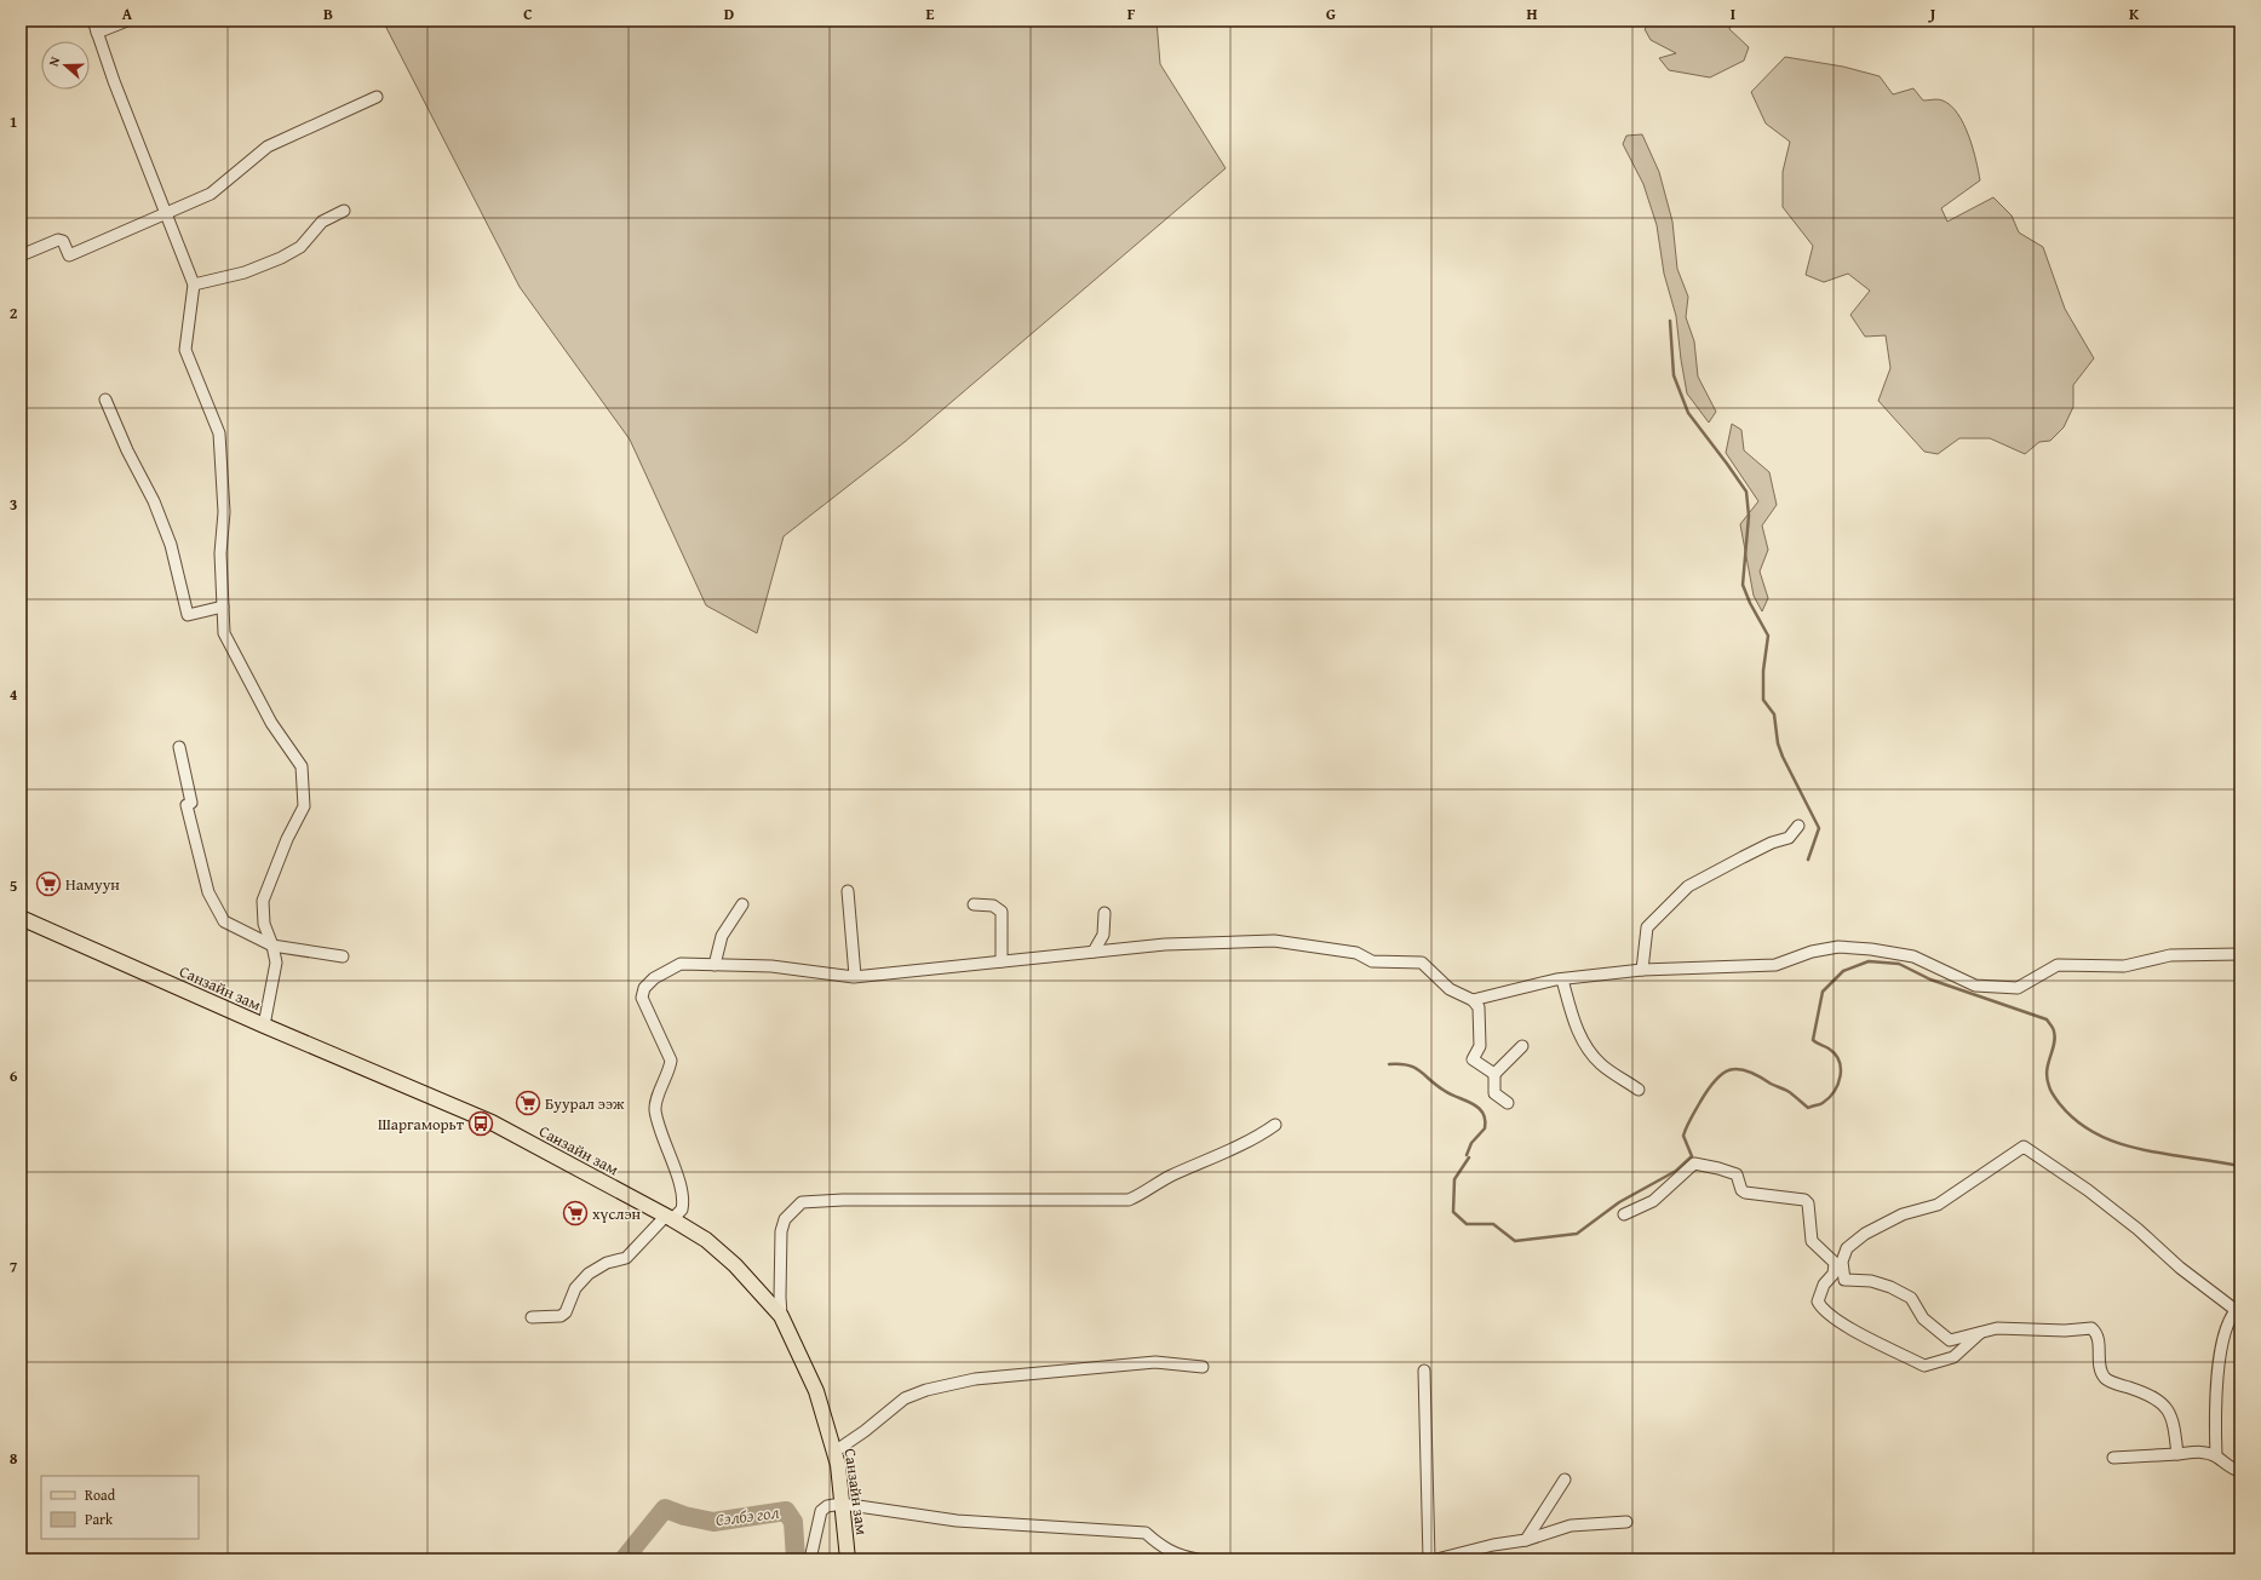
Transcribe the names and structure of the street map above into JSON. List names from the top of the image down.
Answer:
{
  "streets": {
    "main road": ["Санзайн зам"]
  },
  "water": ["Сэлбэ гол"],
  "places": {
    "supermarket": ["Намуун", "Буурал ээж", "хүслэн"],
    "bus stop": ["Шаргаморьт"]
  },
  "legend": ["Road", "Park"],
  "north": "left",
  "grid": {
    "columns": [
      "A",
      "B",
      "C",
      "D",
      "E",
      "F",
      "G",
      "H",
      "I",
      "J",
      "K"
    ],
    "rows": [
      "1",
      "2",
      "3",
      "4",
      "5",
      "6",
      "7",
      "8"
    ]
  }
}
